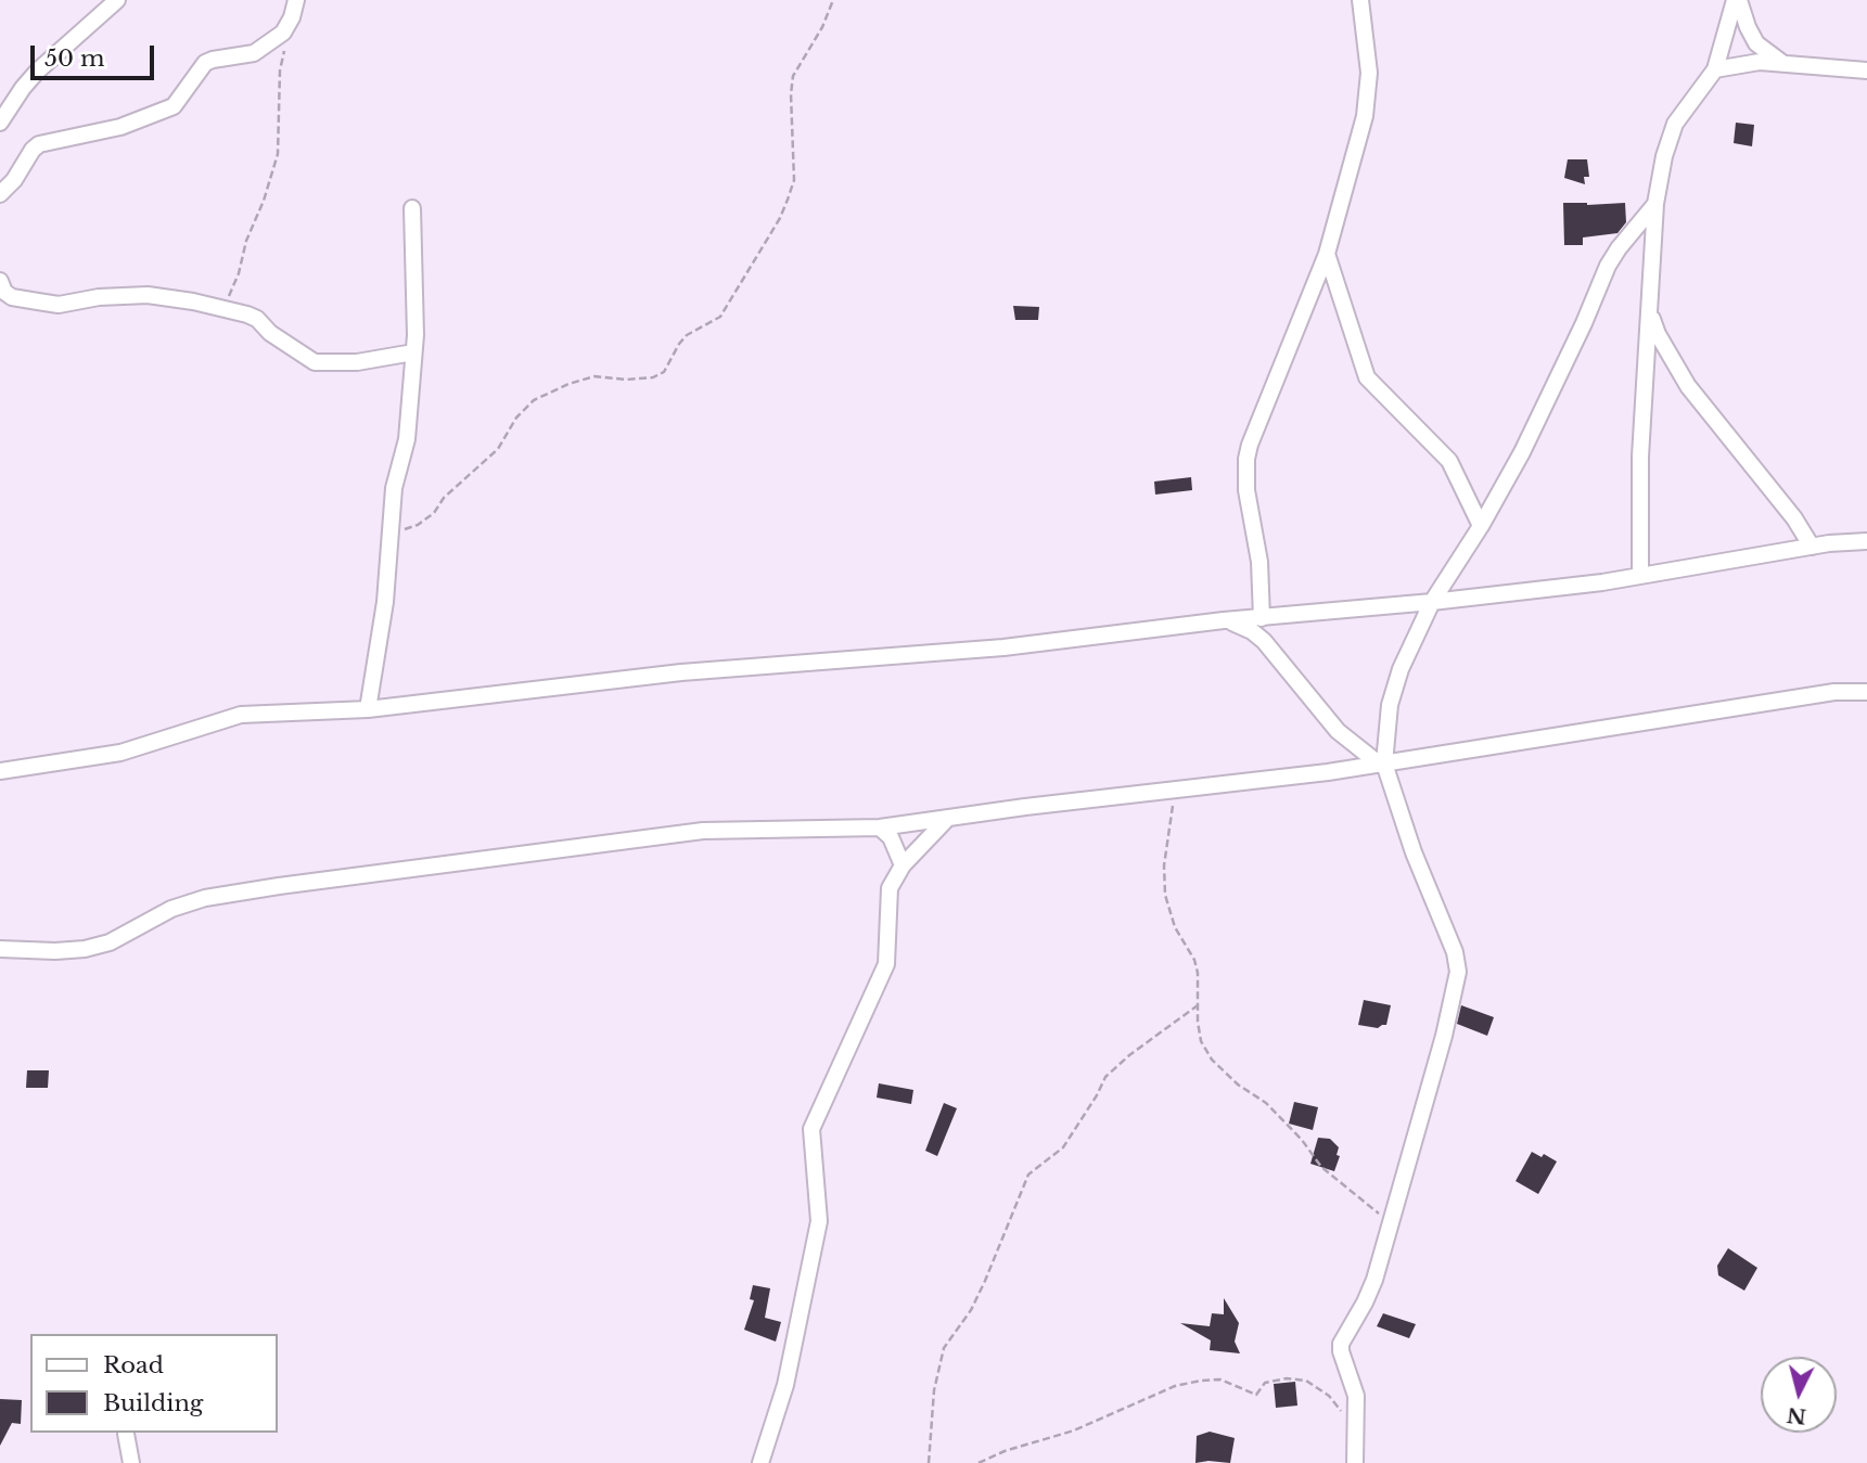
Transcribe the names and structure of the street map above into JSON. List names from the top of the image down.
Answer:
{
  "legend": ["Road", "Building"],
  "scale_bar": "50 m",
  "north": "bottom"
}
